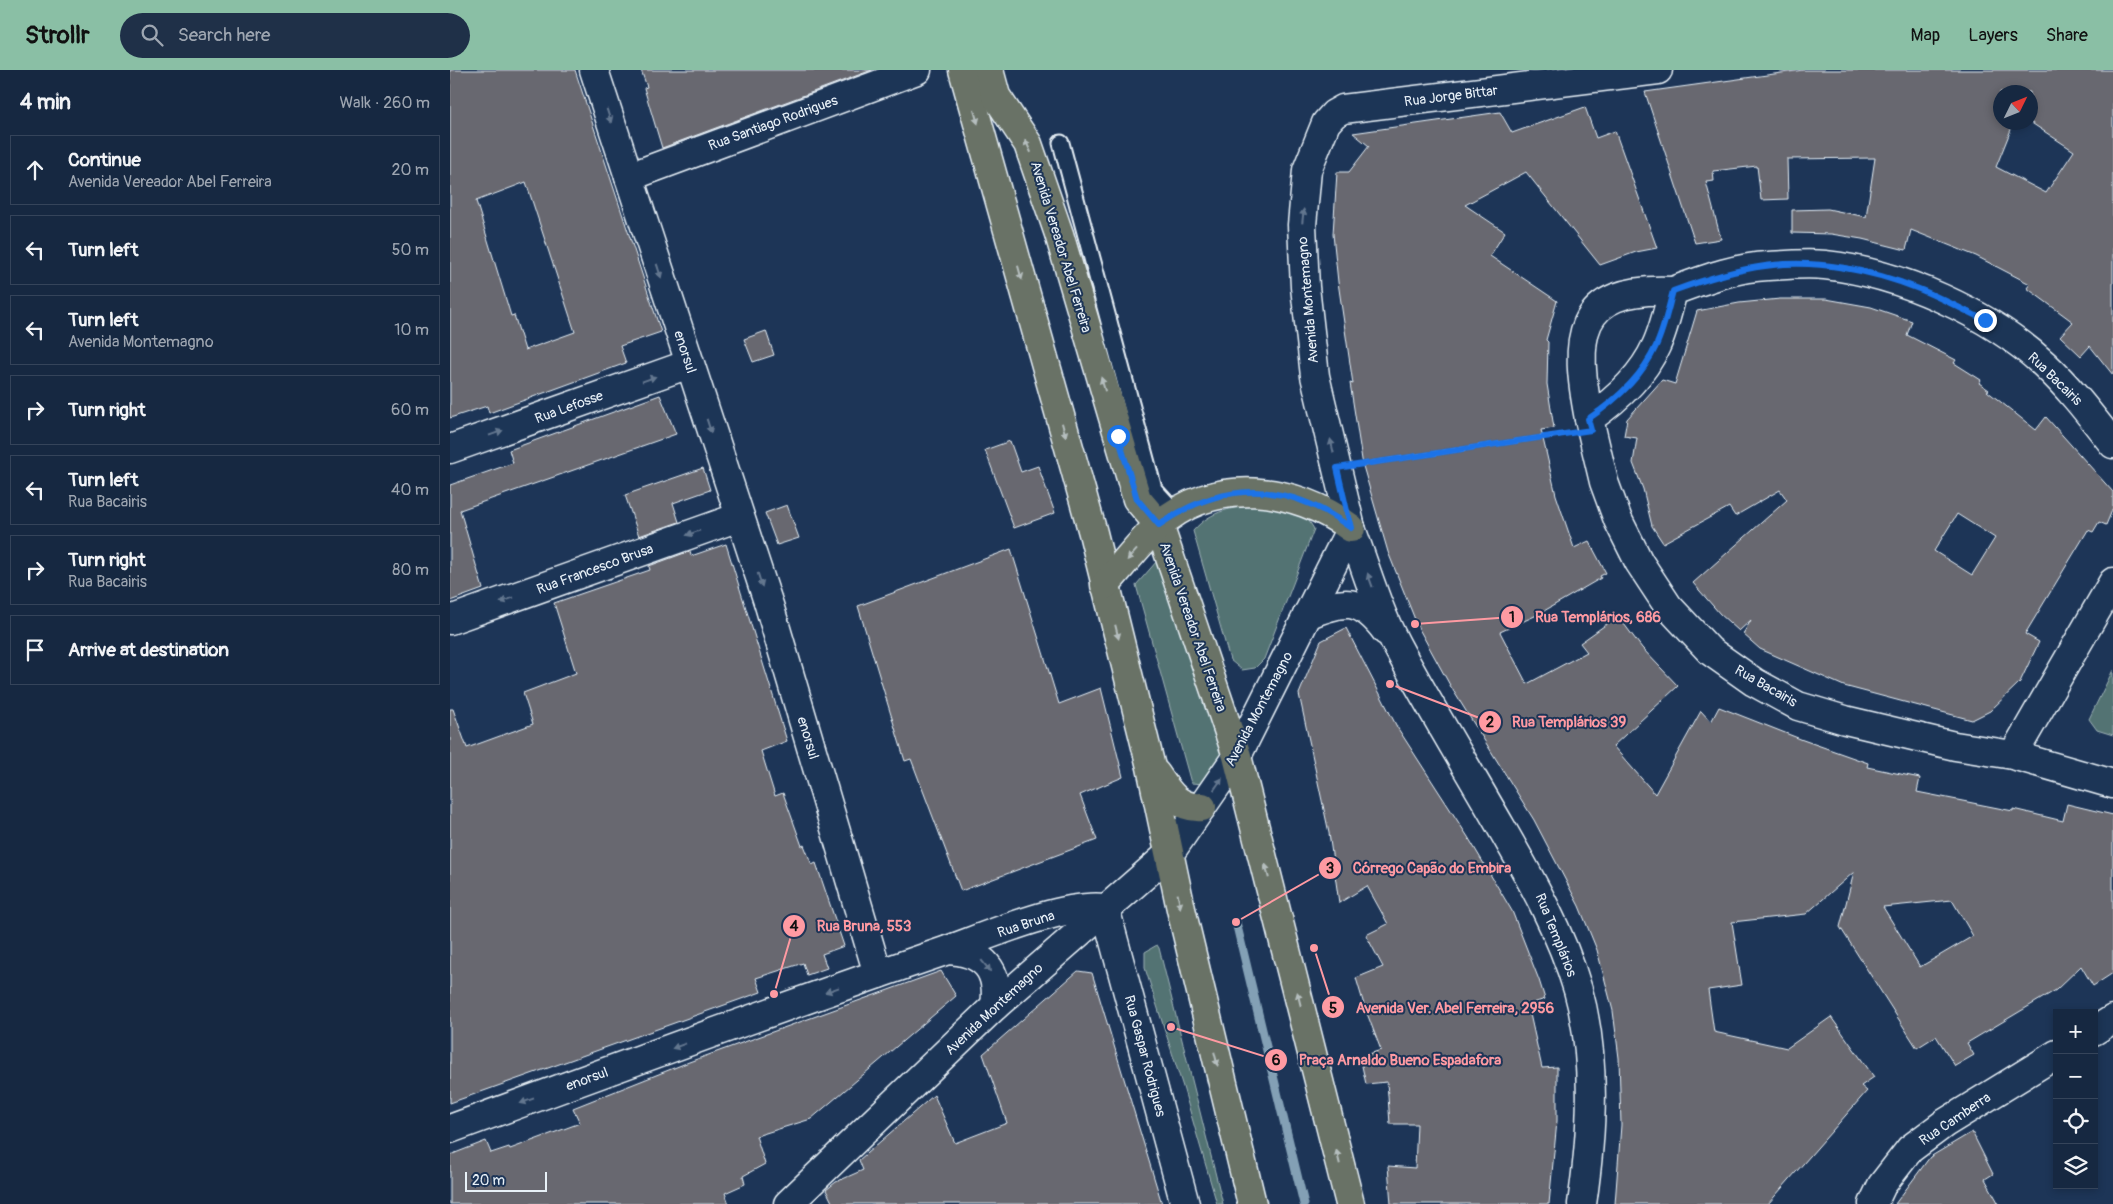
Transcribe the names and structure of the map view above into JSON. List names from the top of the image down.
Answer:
{
  "streets": {
    "main road": ["Avenida Vereador Abel Ferreira"],
    "street": [
      "Rua Jorge Bittar",
      "Rua Santiago Rodrigues",
      "Avenida Montemagno",
      "enorsul",
      "Rua Bacairis",
      "Rua Lefosse",
      "Rua Francesco Brusa",
      "Rua Bruna",
      "Rua Templários",
      "Rua Gaspar Rodrigues",
      "Rua Camberra"
    ]
  },
  "crossings": [
    ["Rua Jorge Bittar", "Avenida Montemagno"],
    ["Rua Santiago Rodrigues", "enorsul"],
    ["Avenida Vereador Abel Ferreira", "Avenida Montemagno"],
    ["Avenida Montemagno", "Rua Bruna"],
    ["Avenida Montemagno", "Rua Templários"],
    ["Avenida Montemagno", "Rua Gaspar Rodrigues"],
    ["enorsul", "Rua Lefosse"],
    ["enorsul", "Rua Francesco Brusa"],
    ["enorsul", "Rua Bruna"],
    ["Rua Bruna", "Rua Gaspar Rodrigues"]
  ],
  "one_way": ["Rua Lefosse", "Rua Francesco Brusa"],
  "places": [
    "Rua Templários, 686",
    "Rua Templários 39",
    "Córrego Capão do Embira",
    "Avenida Ver. Abel Ferreira, 2956",
    "Rua Bruna, 553",
    "Praça Arnaldo Bueno Espadafora"
  ],
  "scale_bar": "20 m",
  "north": "top right",
  "page": {
    "header": "Strollr",
    "search": "Search here",
    "nav": ["Map", "Layers", "Share"],
    "heading": ["4 min", "Walk · 260 m"],
    "list": [
      ["Continue", "Avenida Vereador Abel Ferreira", "20 m"],
      ["Turn left", "50 m"],
      ["Turn left", "Avenida Montemagno", "10 m"],
      ["Turn right", "60 m"],
      ["Turn left", "Rua Bacairis", "40 m"],
      ["Turn right", "Rua Bacairis", "80 m"],
      "Arrive at destination"
    ],
    "map_buttons": ["+", "−"],
    "scale": "20 m"
  }
}
